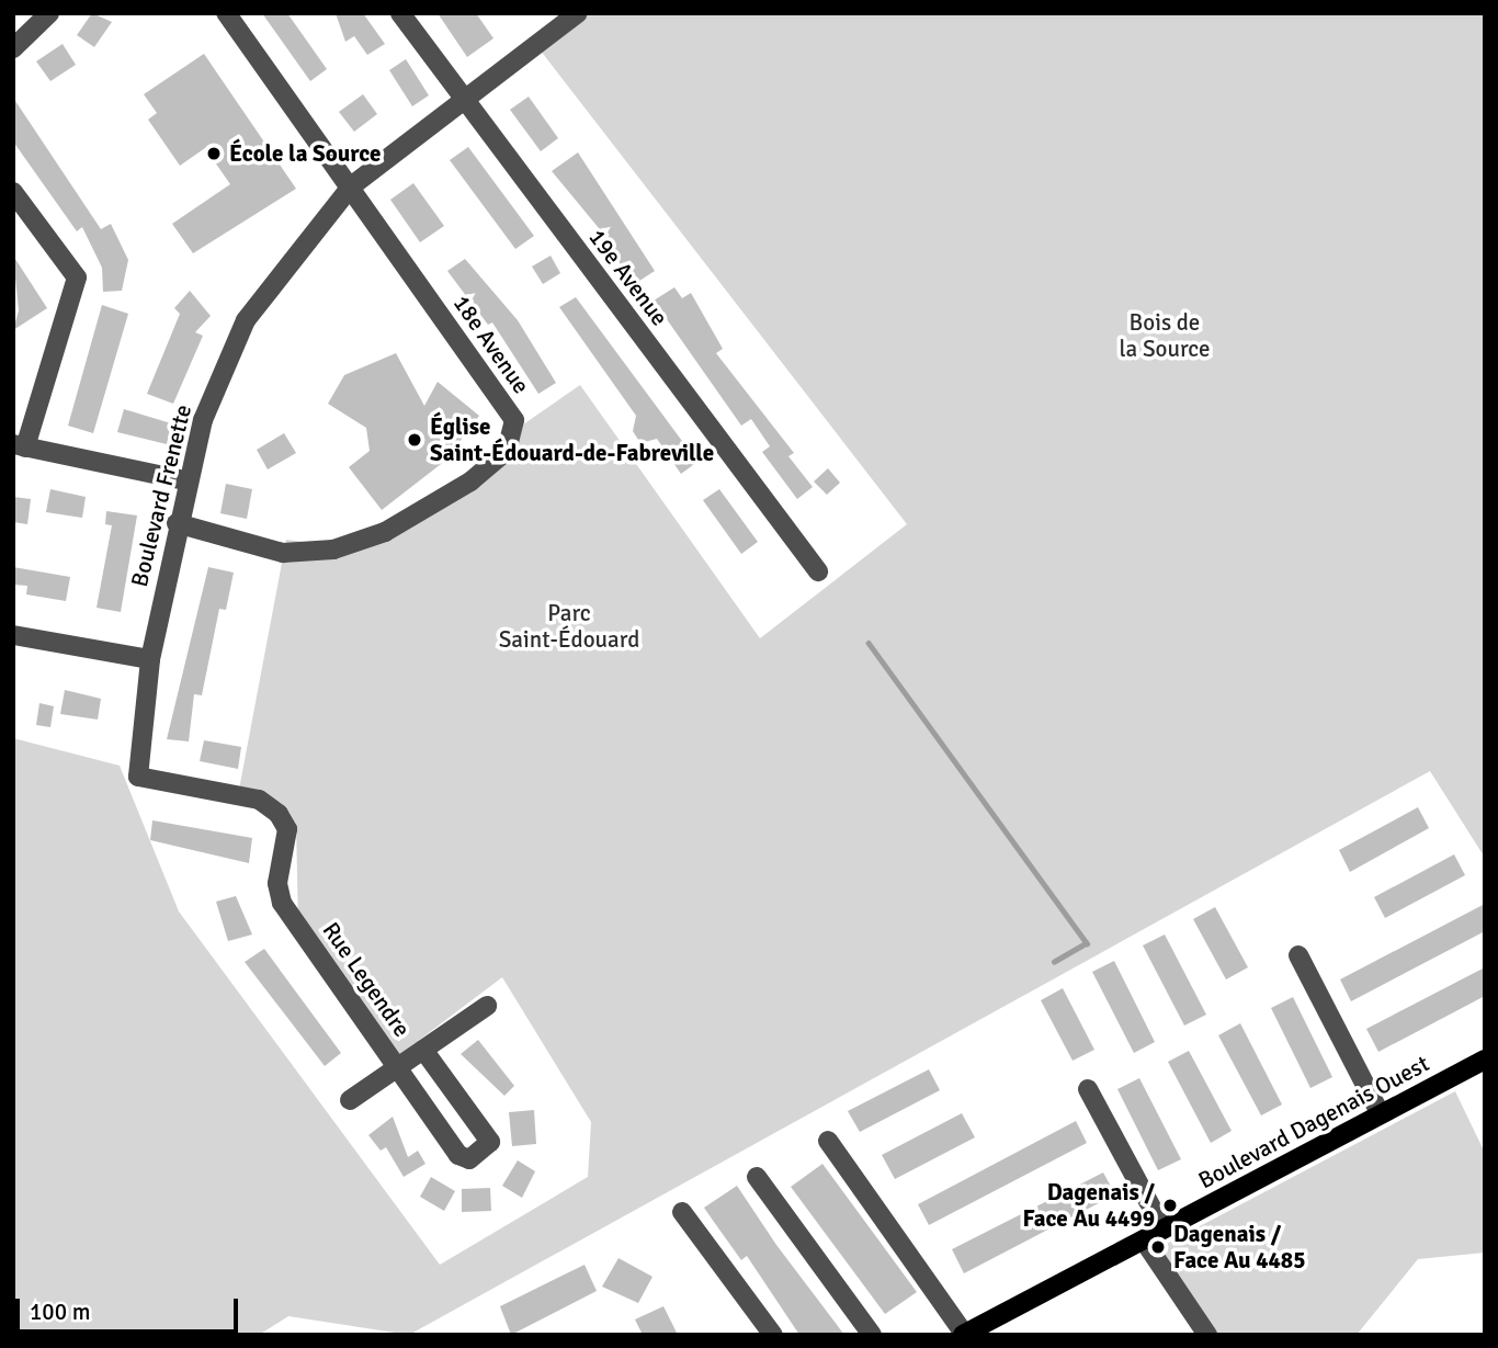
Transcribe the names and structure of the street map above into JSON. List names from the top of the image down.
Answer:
{
  "streets": {
    "main road": ["Boulevard Dagenais Ouest"],
    "street": [
      "19e Avenue",
      "18e Avenue",
      "Boulevard Frenette",
      "Rue Legendre"
    ]
  },
  "crossings": [
    ["19e Avenue", "Boulevard Frenette"],
    ["18e Avenue", "Boulevard Frenette"],
    ["Boulevard Frenette", "Rue Legendre"]
  ],
  "parks": ["Bois de la Source", "Parc Saint-Édouard"],
  "places": [
    "École la Source",
    "Église Saint-Édouard-de-Fabreville",
    "Dagenais / Face Au 4499",
    "Dagenais / Face Au 4485"
  ],
  "scale_bar": "100 m"
}
